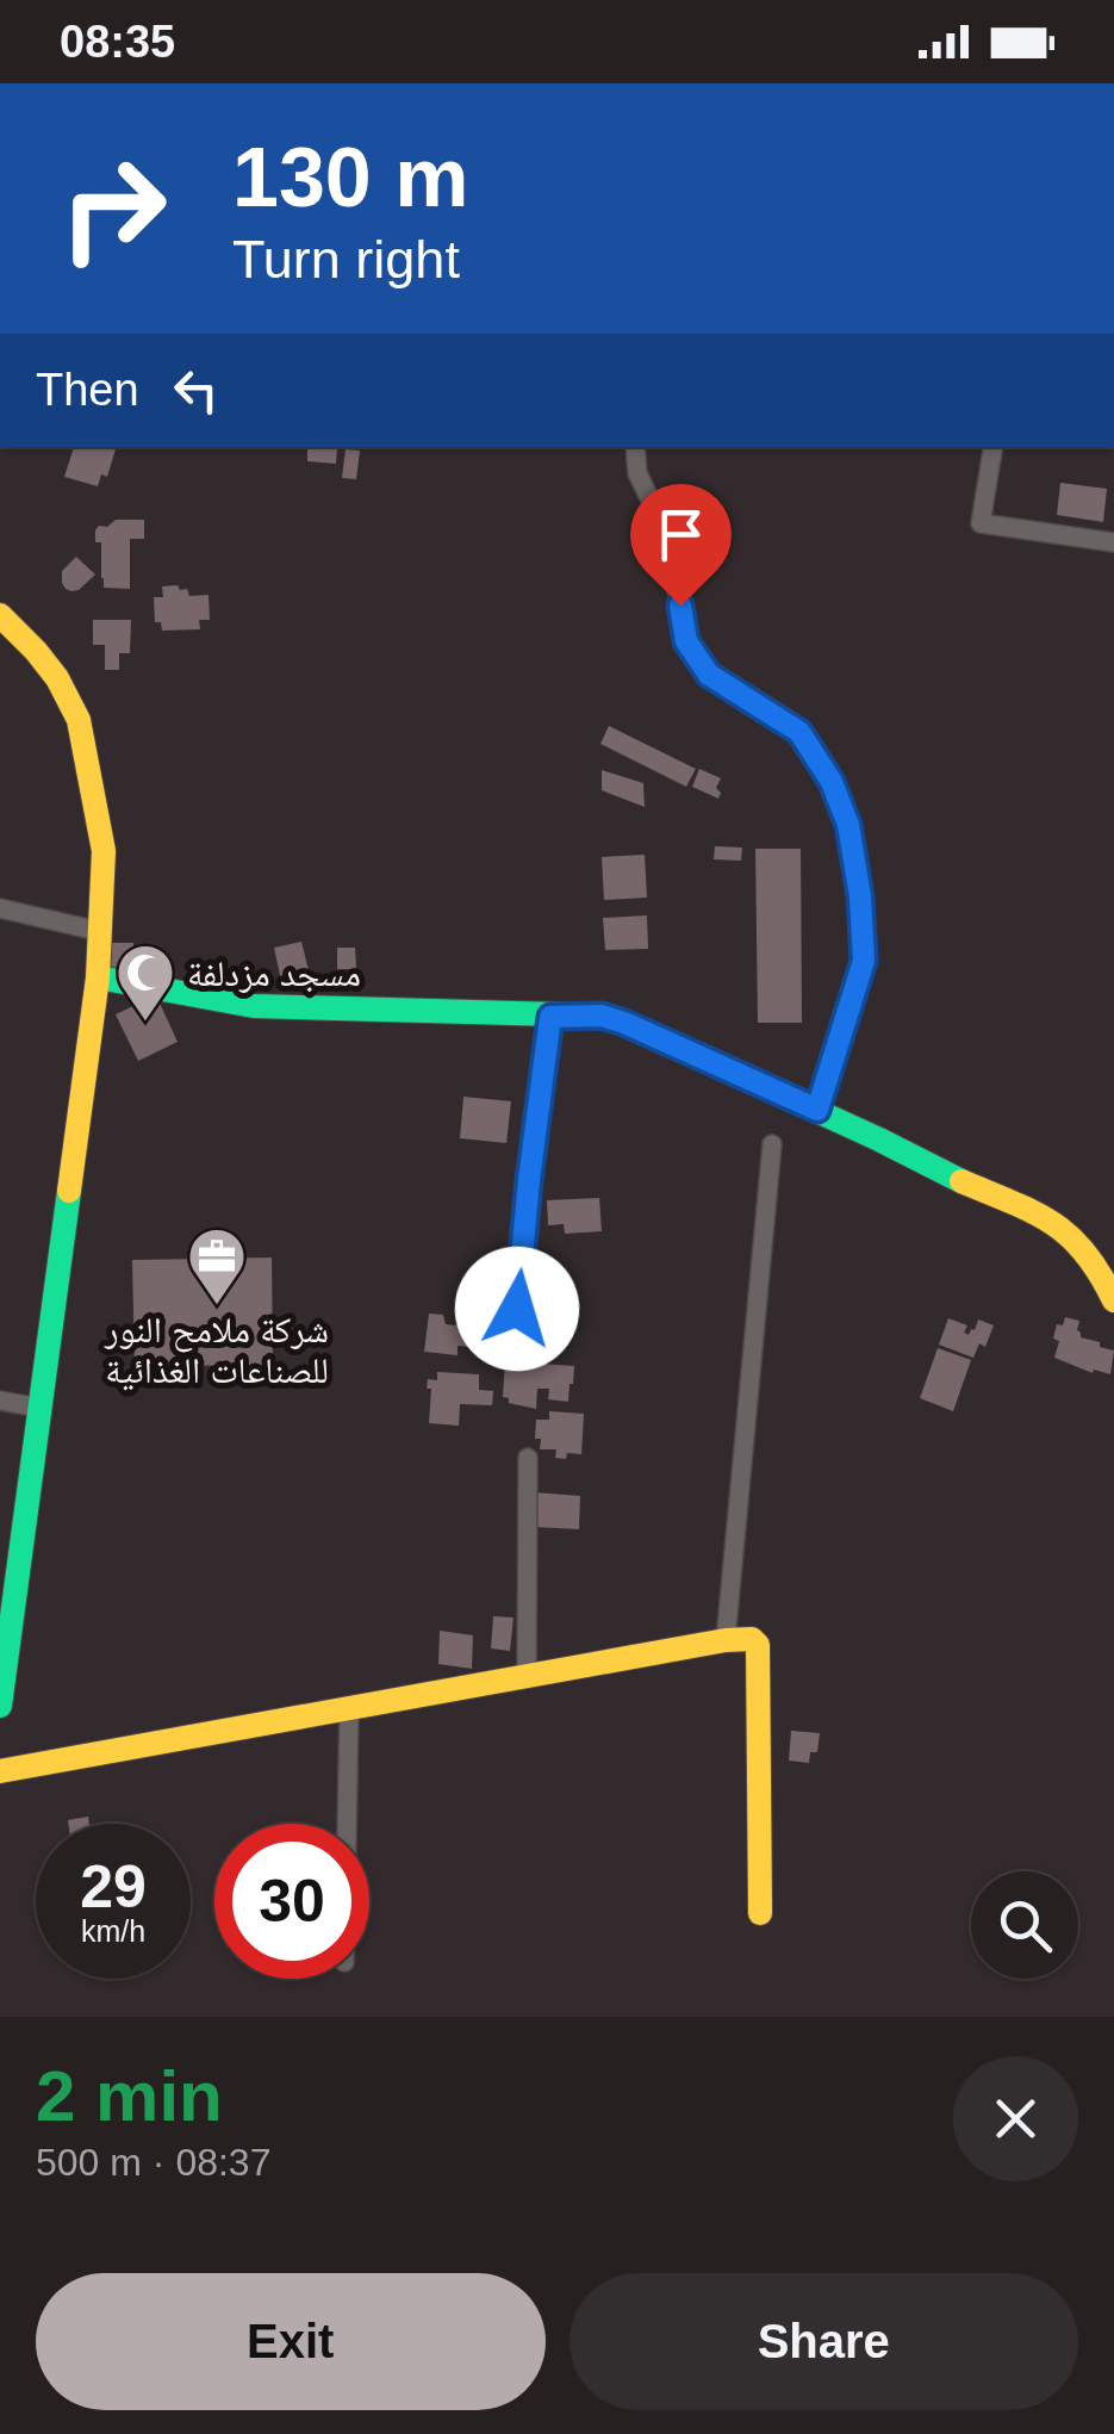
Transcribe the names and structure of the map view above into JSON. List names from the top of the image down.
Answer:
{
  "places": {
    "mosque": ["مسجد مزدلفة"],
    "office": ["شركة ملامح النور للصناعات الغذائية"]
  },
  "page": {
    "status": "08:35",
    "turn": ["130 m", "Turn right"],
    "then": "Then",
    "speed": "29 km/h",
    "limit": "30",
    "heading": ["2 min", "500 m · 08:37"],
    "buttons": ["Exit", "Share"]
  }
}
